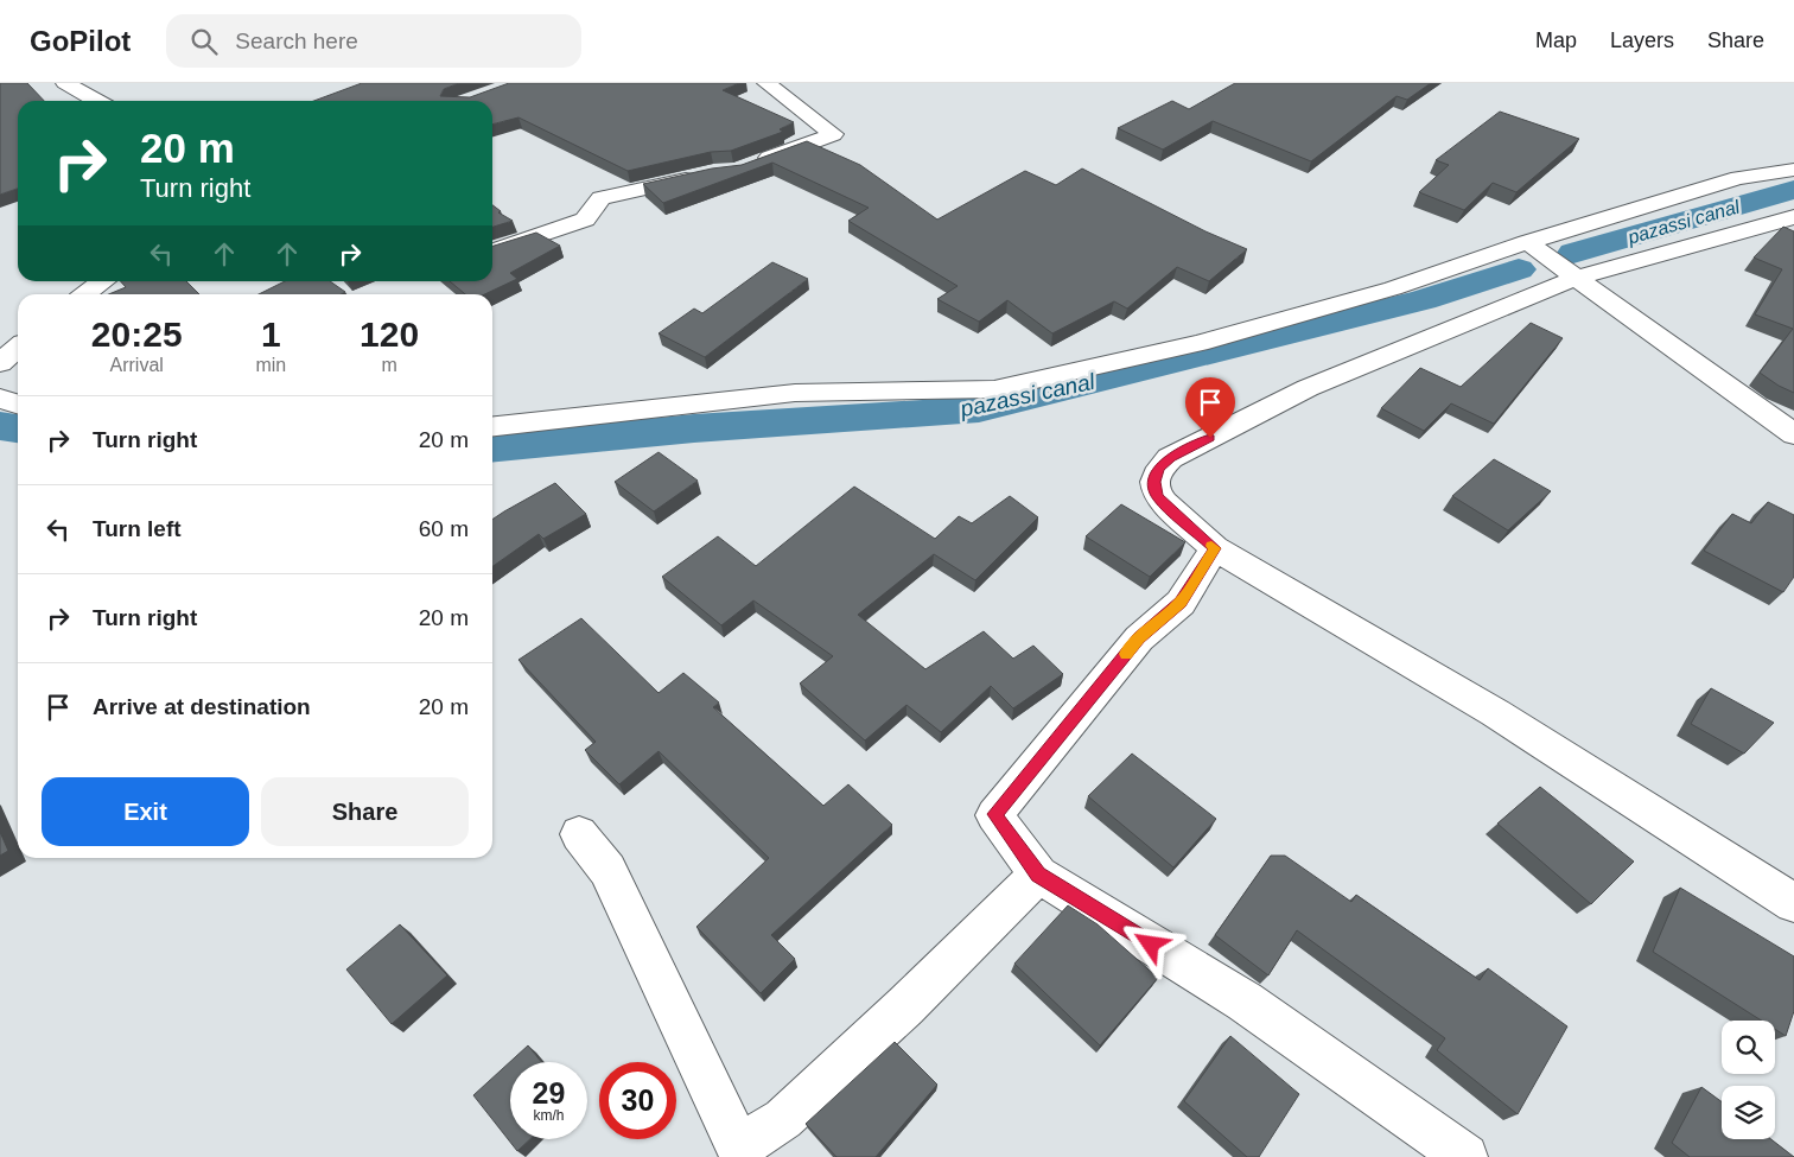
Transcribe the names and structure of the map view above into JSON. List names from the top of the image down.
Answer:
{
  "water": ["pazassi canal"],
  "page": {
    "header": "GoPilot",
    "search": "Search here",
    "nav": ["Map", "Layers", "Share"],
    "turn": ["20 m", "Turn right"],
    "eta": [
      "20:25",
      "Arrival",
      "1",
      "min",
      "120",
      "m"
    ],
    "list": [
      {
        "name": "Turn right",
        "value": "20 m"
      },
      {
        "name": "Turn left",
        "value": "60 m"
      },
      {
        "name": "Turn right",
        "value": "20 m"
      },
      {
        "name": "Arrive at destination",
        "value": "20 m"
      }
    ],
    "buttons": ["Exit", "Share"],
    "speed": "29 km/h",
    "limit": "30"
  }
}
